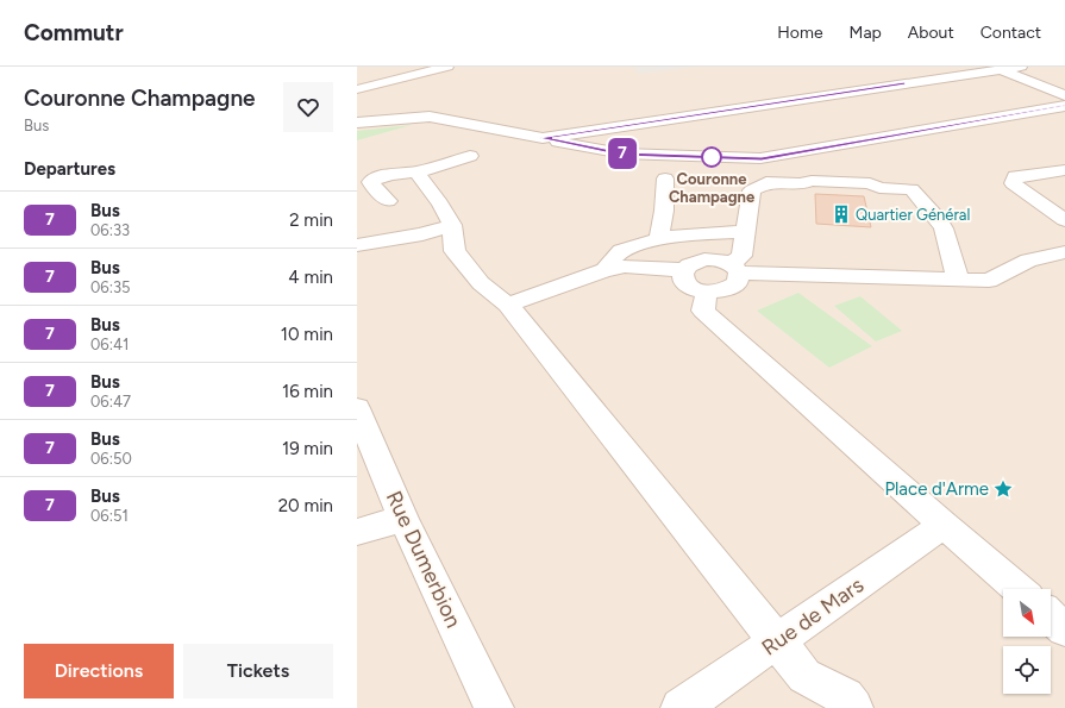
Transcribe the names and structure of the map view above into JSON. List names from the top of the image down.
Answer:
{
  "streets": {
    "street": ["Rue Dumerbion", "Rue de Mars"]
  },
  "places": {
    "other": ["Couronne Champagne"],
    "building": ["Quartier Général"],
    "place": ["Place d'Arme"]
  },
  "lines": ["bus line 7"],
  "north": "bottom right",
  "page": {
    "header": "Commutr",
    "nav": [
      "Home",
      "Map",
      "About",
      "Contact"
    ],
    "heading": [
      ["Couronne Champagne", "Bus"],
      "Departures"
    ],
    "on_map": "7",
    "list": [
      {
        "mark": "7",
        "name": "Bus",
        "note": "06:33",
        "value": "2 min"
      },
      {
        "mark": "7",
        "name": "Bus",
        "note": "06:35",
        "value": "4 min"
      },
      {
        "mark": "7",
        "name": "Bus",
        "note": "06:41",
        "value": "10 min"
      },
      {
        "mark": "7",
        "name": "Bus",
        "note": "06:47",
        "value": "16 min"
      },
      {
        "mark": "7",
        "name": "Bus",
        "note": "06:50",
        "value": "19 min"
      },
      {
        "mark": "7",
        "name": "Bus",
        "note": "06:51",
        "value": "20 min"
      }
    ],
    "buttons": ["Directions", "Tickets"]
  }
}
